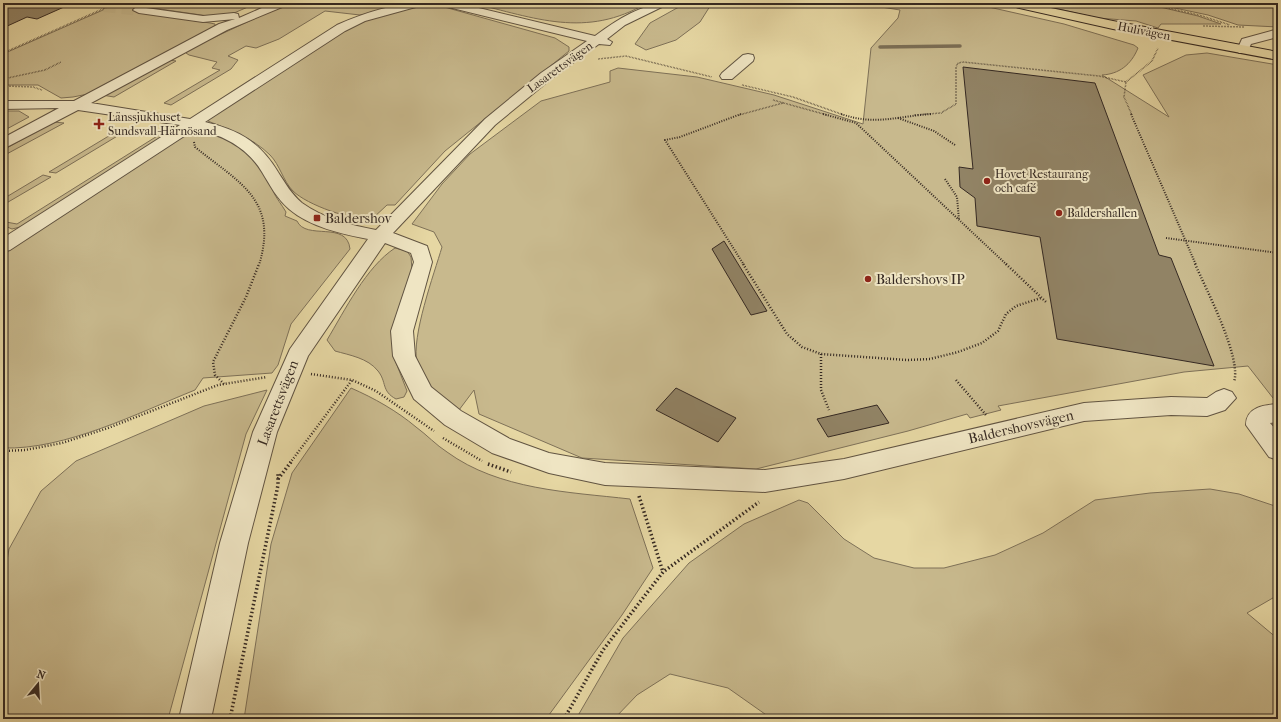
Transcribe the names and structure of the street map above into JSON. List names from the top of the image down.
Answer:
{
  "streets": {
    "main road": ["Hulivägen"],
    "street": ["Lasarettsvägen", "Baldershovsvägen"]
  },
  "crossings": [
    ["Lasarettsvägen", "Baldershovsvägen"]
  ],
  "places": {
    "health": ["Länssjukhuset Sundsvall-Härnösand"],
    "other": ["Hovet Restaurang och café", "Baldershallen", "Baldershovs IP"],
    "transit": ["Baldershov"]
  },
  "north": "top"
}
